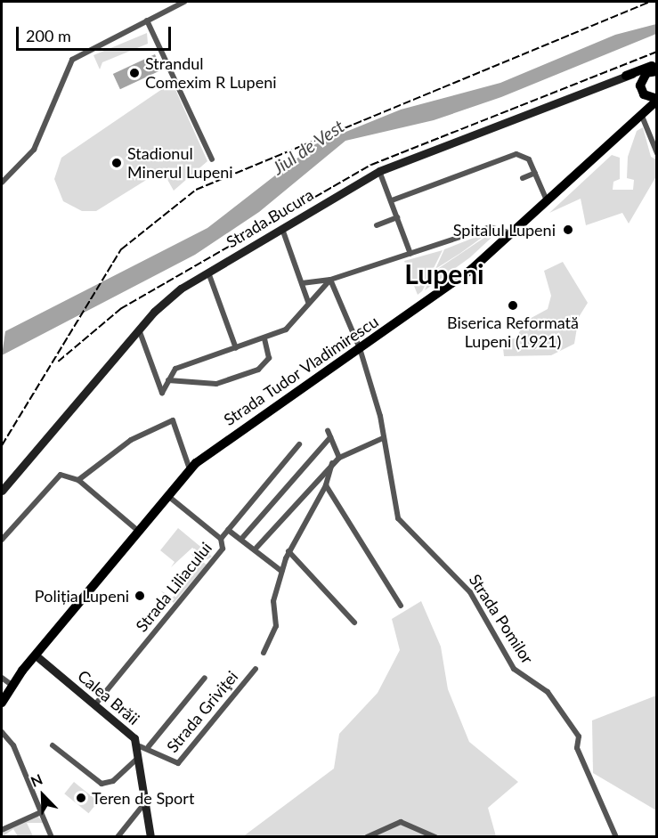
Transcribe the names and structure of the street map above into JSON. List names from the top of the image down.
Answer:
{
  "streets": {
    "main road": ["Strada Bucura", "Strada Tudor Vladimirescu", "Calea Brăii"],
    "street": ["Strada Liliacului", "Strada Pomilor", "Strada Griviţei"]
  },
  "crossings": [
    ["Strada Tudor Vladimirescu", "Strada Liliacului"],
    ["Strada Tudor Vladimirescu", "Strada Pomilor"],
    ["Strada Tudor Vladimirescu", "Calea Brăii"],
    ["Strada Liliacului", "Calea Brăii"],
    ["Calea Brăii", "Strada Griviţei"]
  ],
  "districts": ["Lupeni"],
  "water": ["Jiul de Vest"],
  "places": [
    "Strandul Comexim R Lupeni",
    "Stadionul Minerul Lupeni",
    "Spitalul Lupeni",
    "Biserica Reformată Lupeni (1921)",
    "Poliția Lupeni",
    "Teren de Sport"
  ],
  "scale_bar": "200 m",
  "north": "top left"
}
